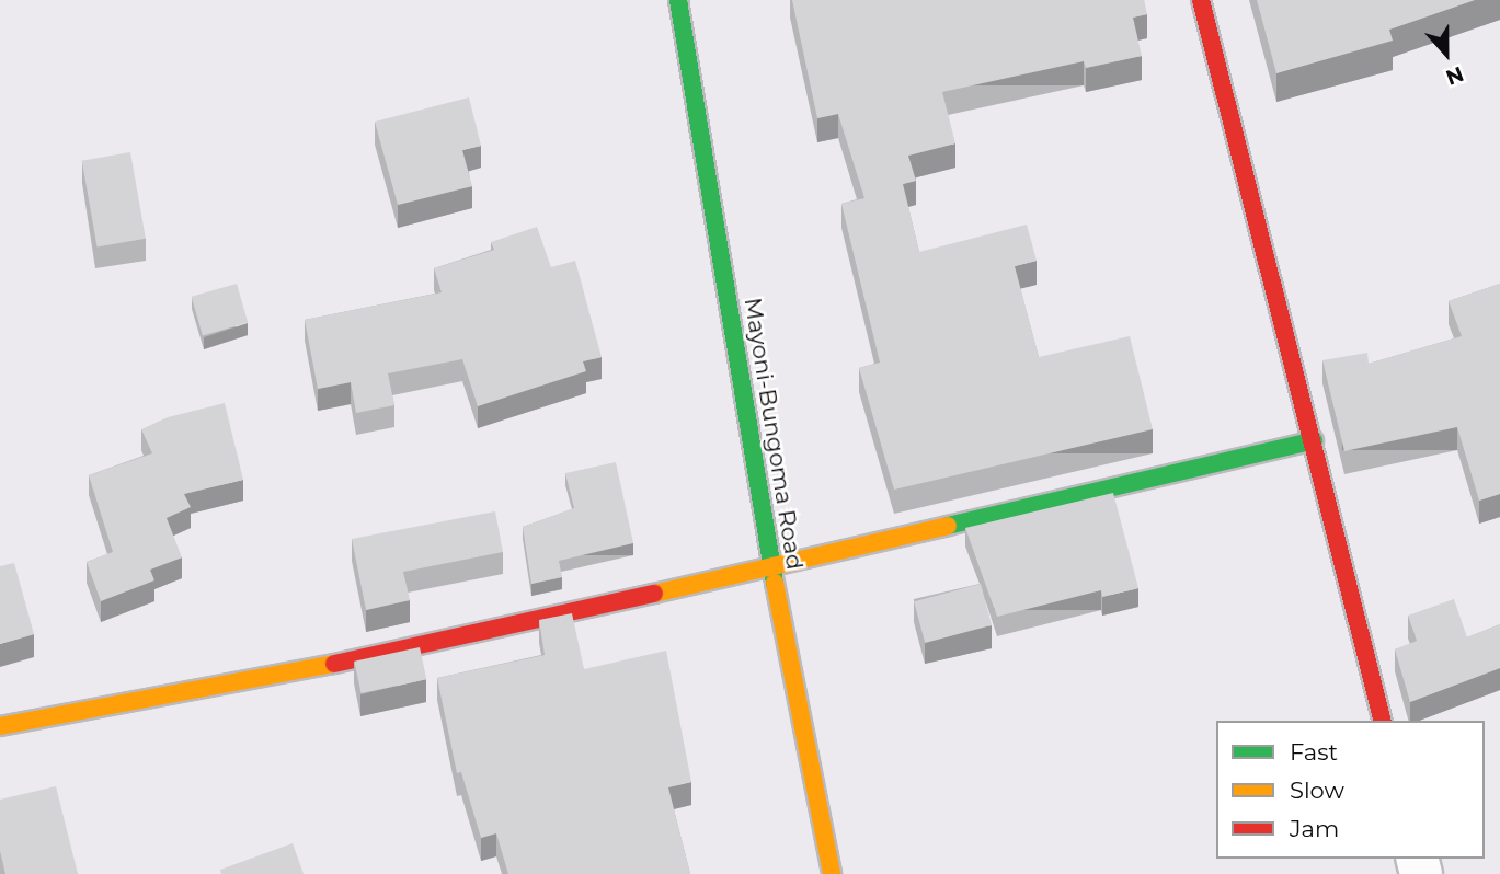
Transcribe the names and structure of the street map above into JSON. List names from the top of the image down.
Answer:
{
  "streets": {
    "street": ["Mayoni-Bungoma Road"]
  },
  "legend": ["Fast", "Slow", "Jam"],
  "north": "bottom"
}
